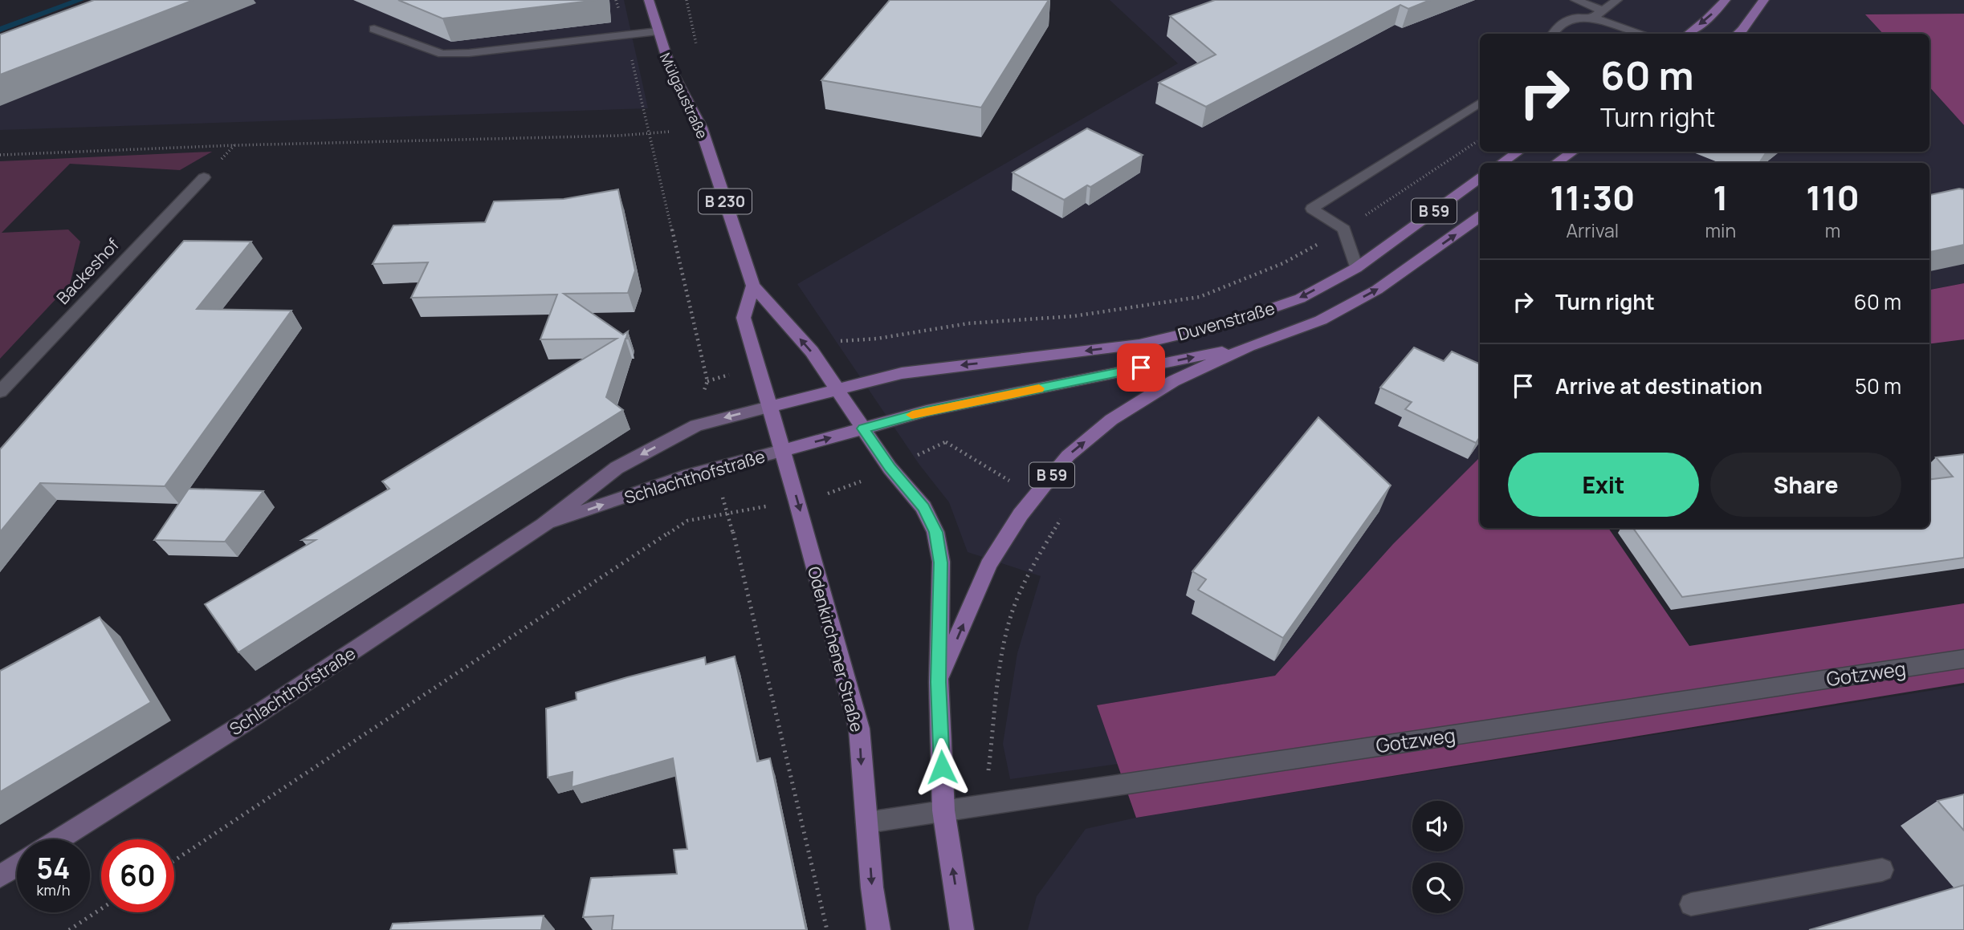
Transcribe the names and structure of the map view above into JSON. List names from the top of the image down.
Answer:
{
  "streets": {
    "main road": [
      "Mülgaustraße",
      "B 230",
      "B 59",
      "Duvenstraße",
      "Schlachthofstraße",
      "Odenkirchener Straße"
    ],
    "street": ["Backeshof", "Gotzweg"]
  },
  "crossings": [
    ["Mülgaustraße", "B 230"],
    ["Mülgaustraße", "B 59"],
    ["Mülgaustraße", "Duvenstraße"],
    ["B 230", "B 59"],
    ["B 59", "Duvenstraße"],
    ["B 59", "Schlachthofstraße"],
    ["B 59", "Odenkirchener Straße"],
    ["B 59", "Gotzweg"],
    ["Duvenstraße", "Schlachthofstraße"],
    ["Duvenstraße", "Odenkirchener Straße"],
    ["Schlachthofstraße", "Odenkirchener Straße"],
    ["Odenkirchener Straße", "Gotzweg"]
  ],
  "page": {
    "turn": ["60 m", "Turn right"],
    "eta": [
      "11:30",
      "Arrival",
      "1",
      "min",
      "110",
      "m"
    ],
    "list": [
      {
        "name": "Turn right",
        "value": "60 m"
      },
      {
        "name": "Arrive at destination",
        "value": "50 m"
      }
    ],
    "buttons": ["Exit", "Share"],
    "speed": "54 km/h",
    "limit": "60"
  }
}
